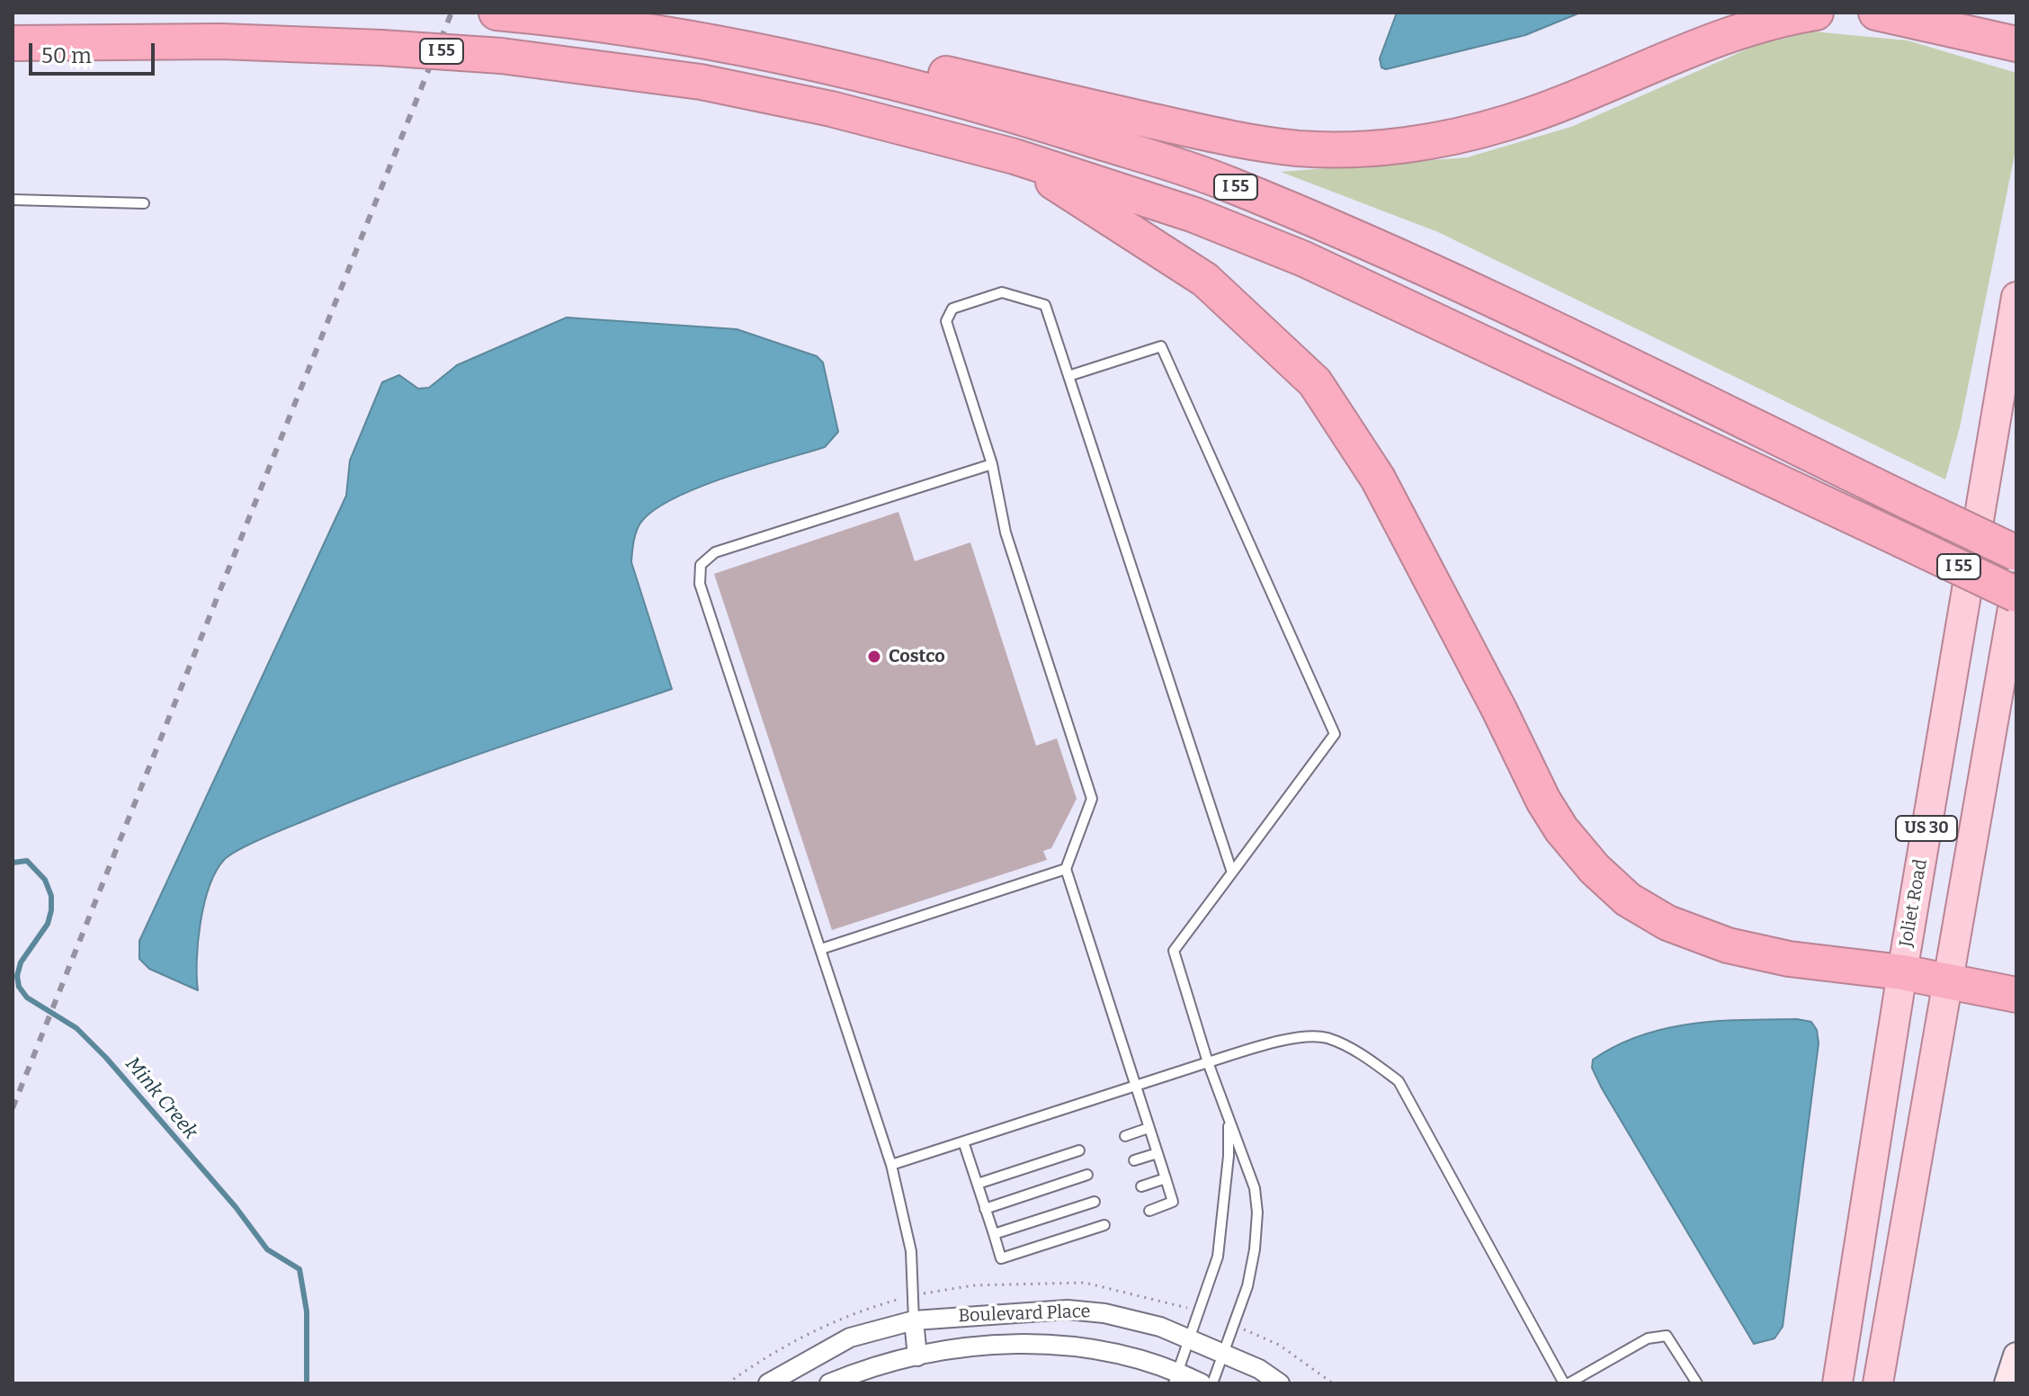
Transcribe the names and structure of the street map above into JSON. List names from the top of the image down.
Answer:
{
  "streets": {
    "highway": ["I 55"],
    "main road": ["US 30", "Joliet Road"],
    "street": ["Boulevard Place"]
  },
  "water": ["Mink Creek"],
  "places": ["Costco"],
  "scale_bar": "50 m"
}
